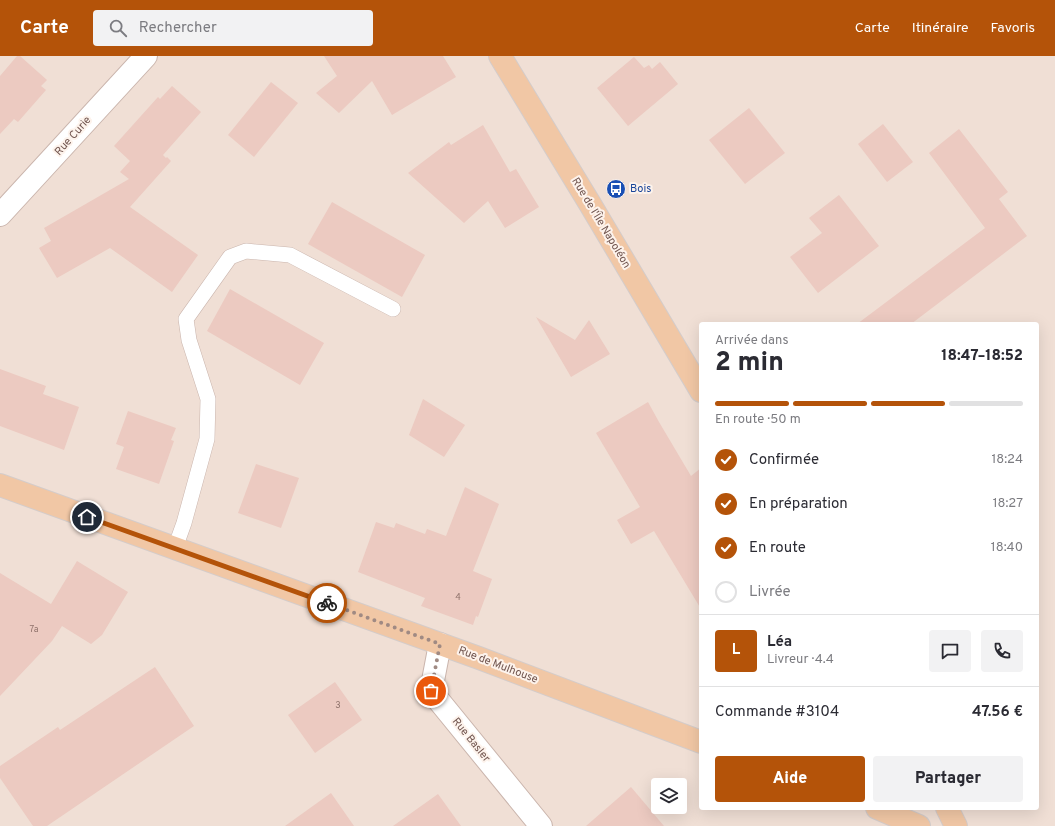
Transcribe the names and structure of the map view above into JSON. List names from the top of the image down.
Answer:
{
  "streets": {
    "main road": ["Rue de l'Île Napoléon", "Rue de Mulhouse"],
    "street": ["Rue Curie", "Rue Basler"]
  },
  "crossings": [
    ["Rue de Mulhouse", "Rue Basler"]
  ],
  "places": {
    "bus stop": ["Bois"]
  },
  "house_numbers": ["4", "7a", "3"],
  "page": {
    "header": "Carte",
    "search": "Rechercher",
    "nav": ["Carte", "Itinéraire", "Favoris"],
    "heading": ["2 min", "Arrivée dans", "18:47–18:52"],
    "panel": [
      "Léa",
      "Livreur · 4.4",
      "Commande #3104",
      "47.56 €"
    ],
    "bar": "En route · 50 m",
    "list": [
      ["Confirmée", "18:24"],
      ["En préparation", "18:27"],
      ["En route", "18:40"],
      "Livrée"
    ],
    "round": "L",
    "buttons": ["Aide", "Partager"]
  }
}
